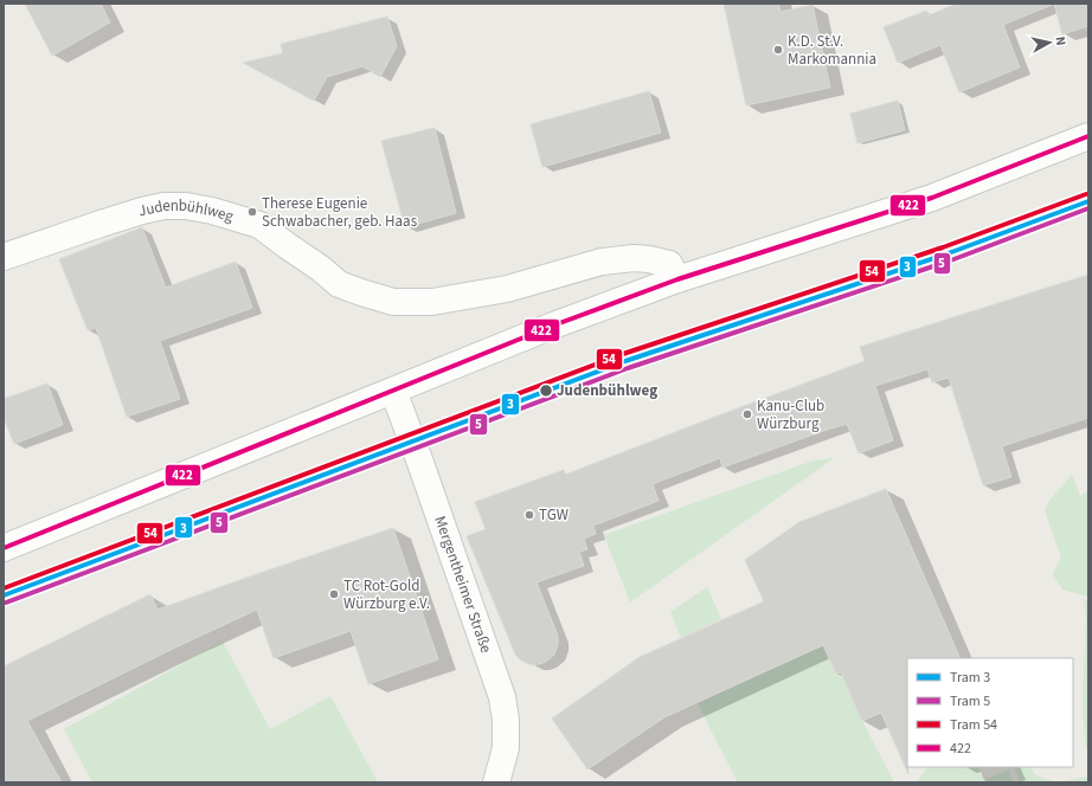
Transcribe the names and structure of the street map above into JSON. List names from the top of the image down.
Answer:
{
  "streets": {
    "main road": ["Judenbühlweg", "Mergentheimer Straße"]
  },
  "places": [
    "K.D. St.V. Markomannia",
    "Therese Eugenie Schwabacher, geb. Haas",
    "Judenbühlweg",
    "Kanu-Club Würzburg",
    "TGW",
    "TC Rot-Gold Würzburg e.V."
  ],
  "lines": [
    "transit line 422",
    "tram line 54",
    "tram line 3",
    "tram line 5"
  ],
  "legend": [
    "Tram 3",
    "Tram 5",
    "Tram 54",
    "422"
  ],
  "north": "right"
}
